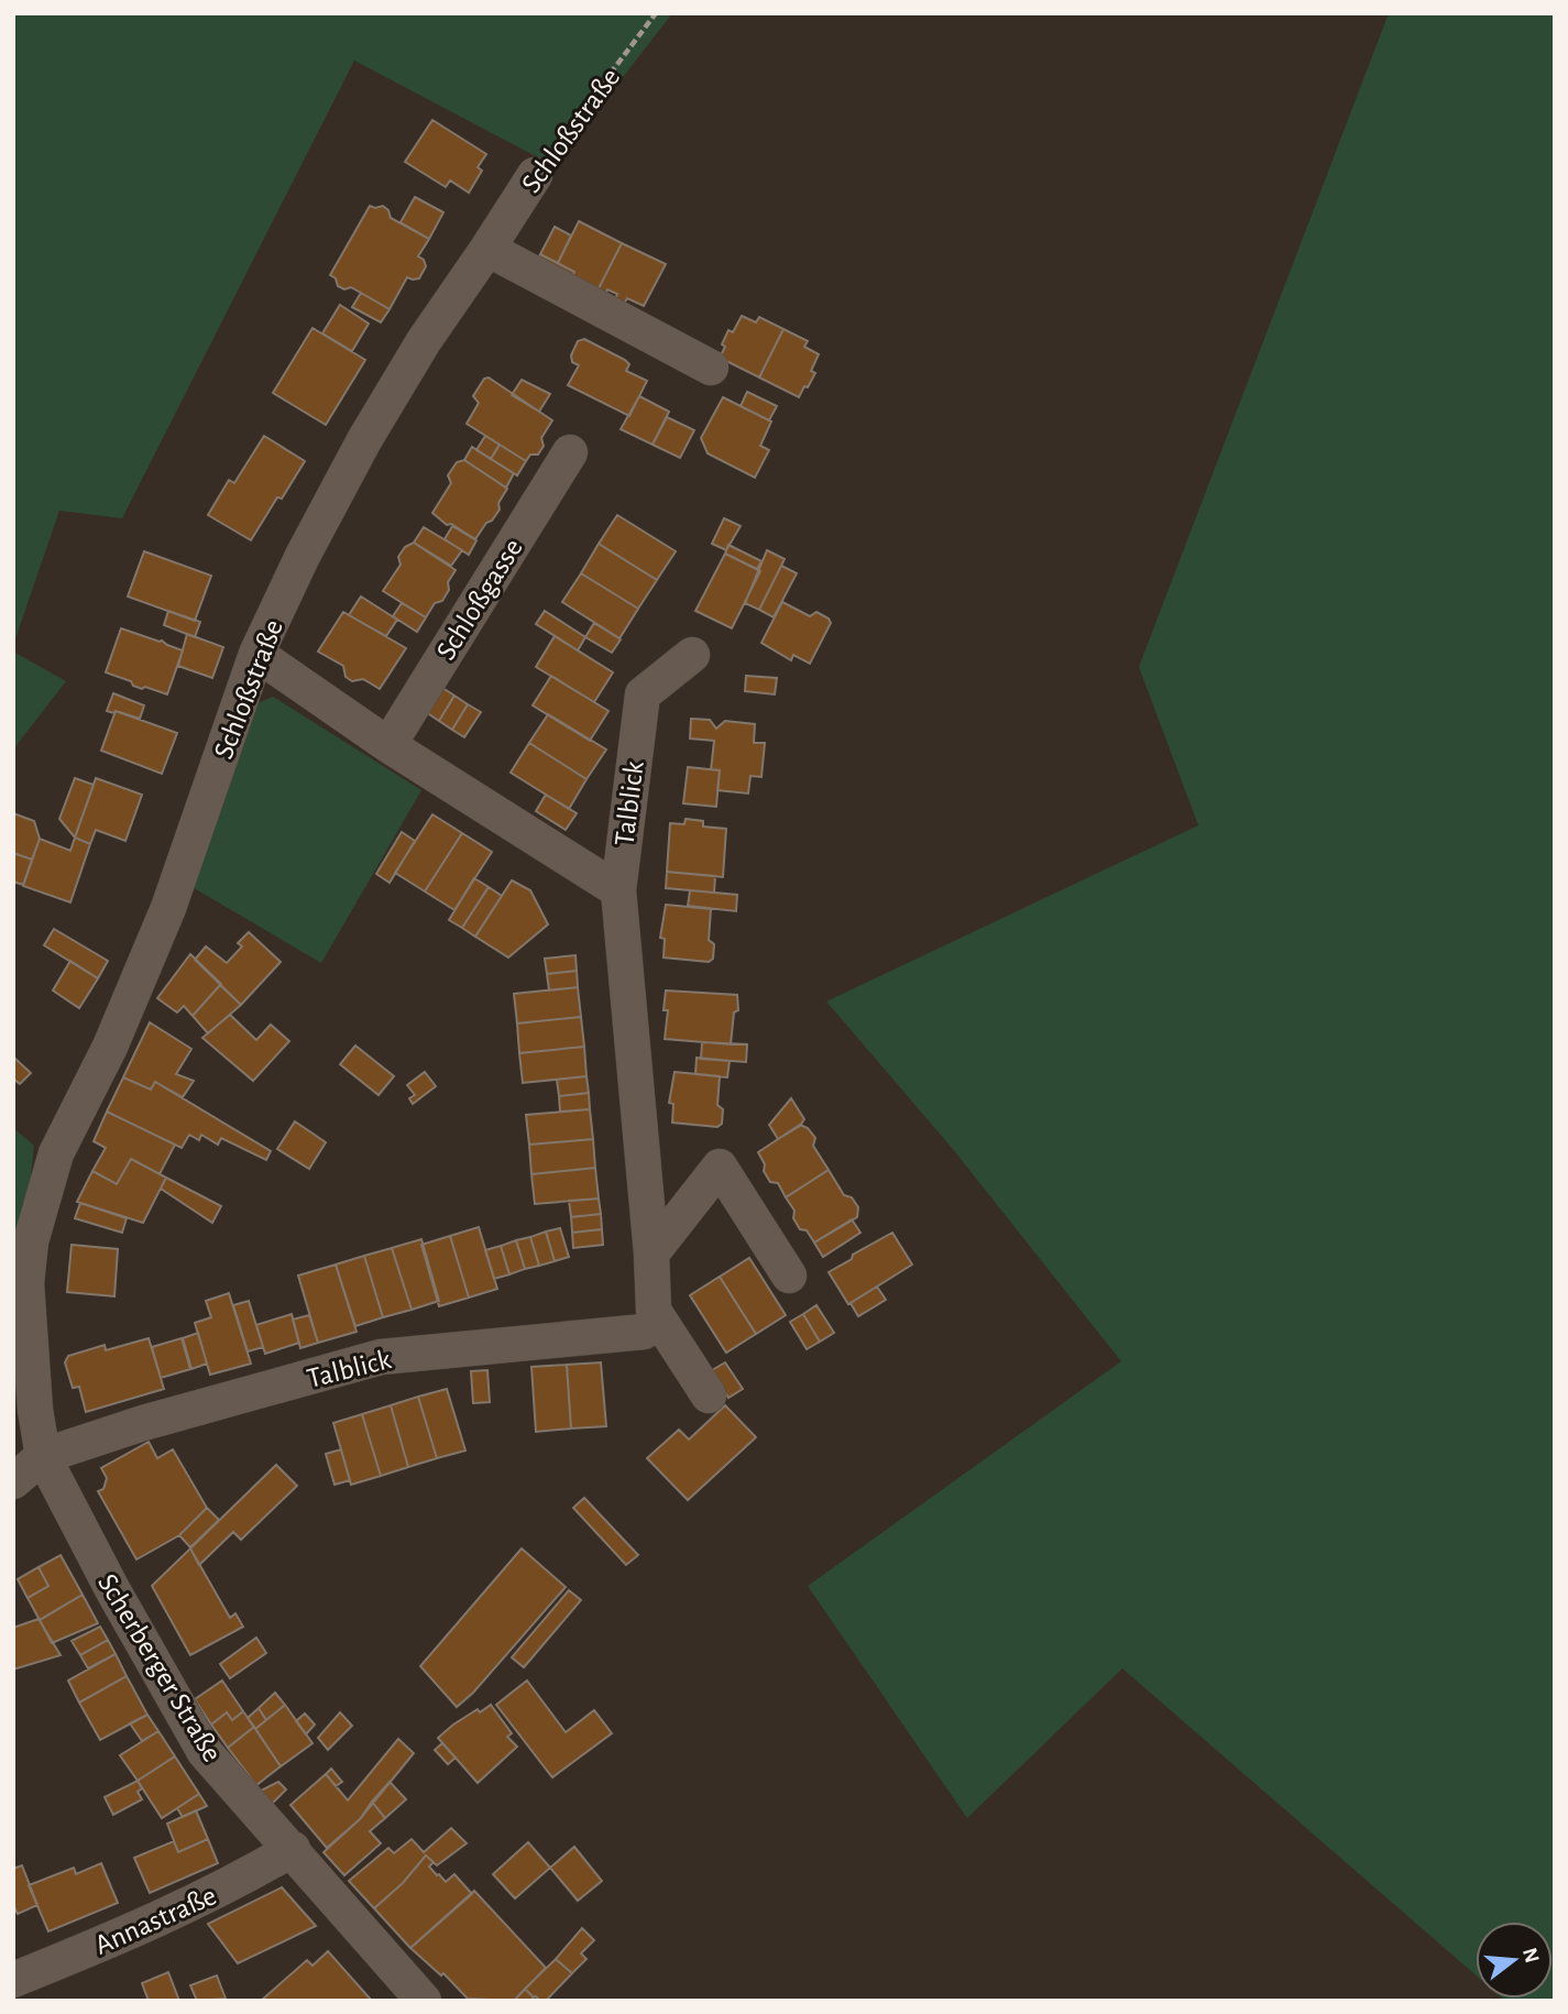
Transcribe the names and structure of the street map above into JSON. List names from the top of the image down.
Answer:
{
  "streets": {
    "street": [
      "Schloßstraße",
      "Schloßgasse",
      "Talblick",
      "Scherberger Straße",
      "Annastraße"
    ]
  },
  "crossings": [
    ["Schloßstraße", "Talblick"],
    ["Schloßstraße", "Scherberger Straße"],
    ["Talblick", "Scherberger Straße"],
    ["Scherberger Straße", "Annastraße"]
  ],
  "north": "right"
}
